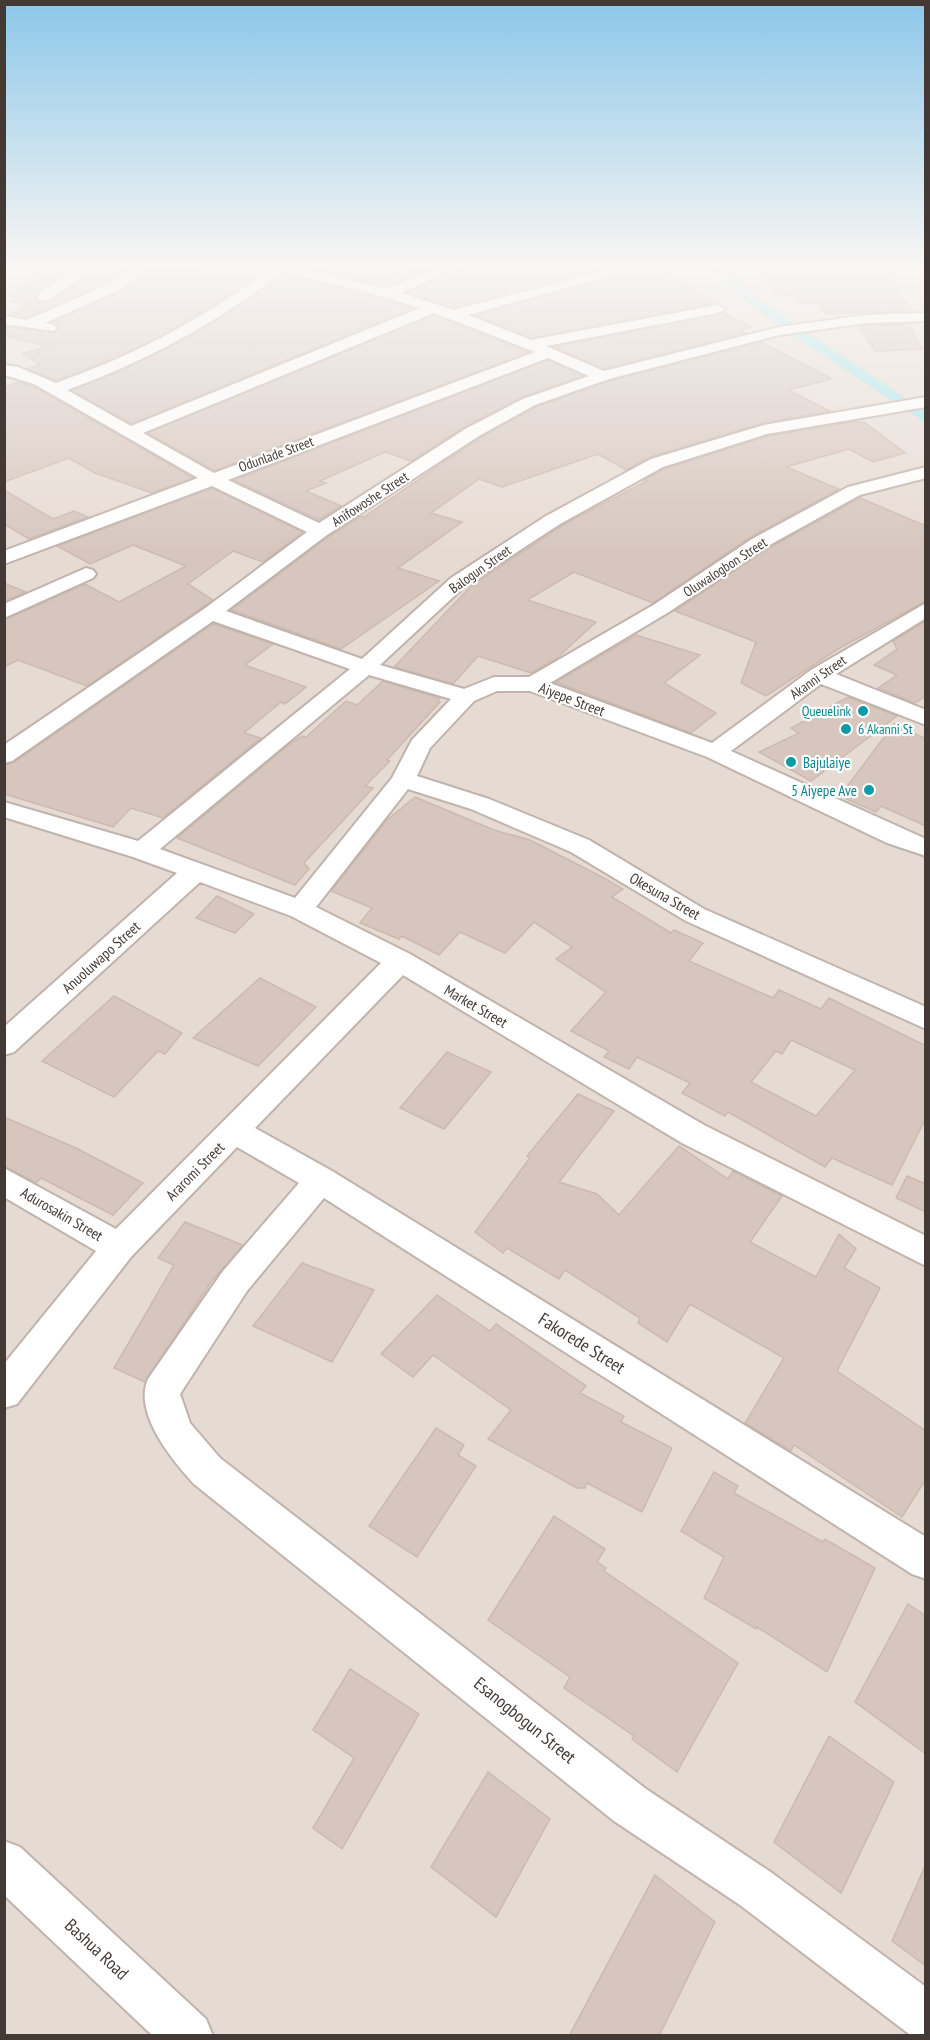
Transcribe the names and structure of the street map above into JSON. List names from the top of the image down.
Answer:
{
  "streets": {
    "street": [
      "Odunlade Street",
      "Anifowoshe Street",
      "Oluwalogbon Street",
      "Balogun Street",
      "Akanni Street",
      "Aiyepe Street",
      "Okesuna Street",
      "Anuoluwapo Street",
      "Market Street",
      "Araromi Street",
      "Adurosakin Street",
      "Fakorede Street",
      "Esanogbogun Street",
      "Bashua Road"
    ]
  },
  "crossings": [
    ["Oluwalogbon Street", "Aiyepe Street"],
    ["Balogun Street", "Market Street"],
    ["Akanni Street", "Aiyepe Street"],
    ["Aiyepe Street", "Okesuna Street"],
    ["Aiyepe Street", "Market Street"],
    ["Anuoluwapo Street", "Market Street"],
    ["Market Street", "Araromi Street"],
    ["Araromi Street", "Adurosakin Street"],
    ["Araromi Street", "Fakorede Street"],
    ["Fakorede Street", "Esanogbogun Street"]
  ],
  "places": [
    "Queuelink",
    "6 Akanni St",
    "Bajulaiye",
    "5 Aiyepe Ave"
  ]
}
